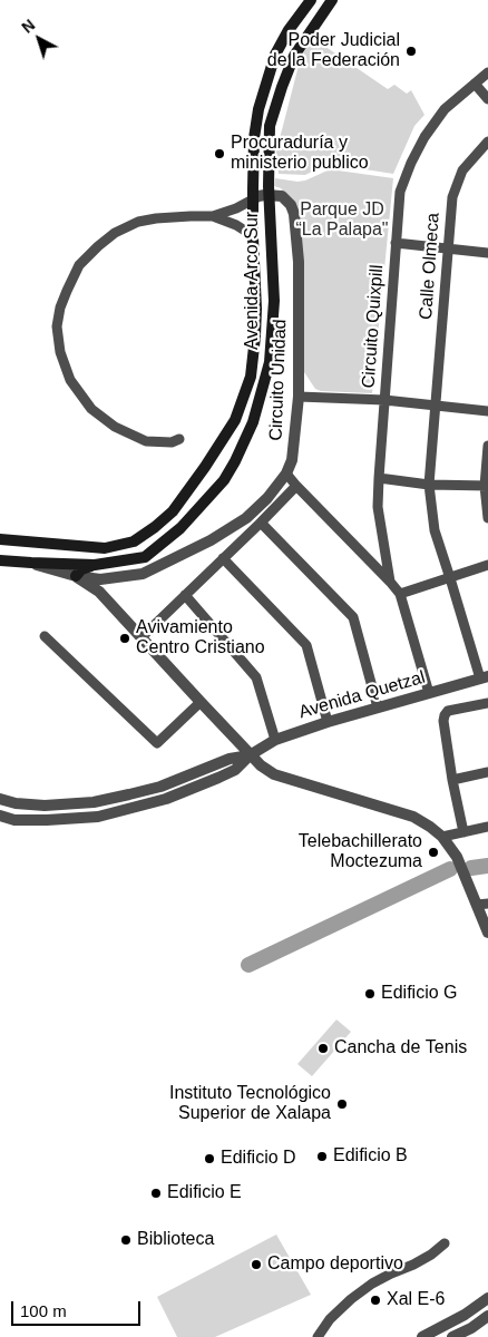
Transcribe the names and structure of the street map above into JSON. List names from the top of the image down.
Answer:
{
  "streets": {
    "main road": ["Avenida Arco Sur"],
    "street": [
      "Calle Olmeca",
      "Circuito Quixpill",
      "Circuito Unidad",
      "Avenida Quetzal"
    ]
  },
  "crossings": [
    ["Calle Olmeca", "Avenida Quetzal"],
    ["Avenida Arco Sur", "Circuito Unidad"]
  ],
  "parks": ["Parque JD “La Palapa\""],
  "places": [
    "Poder Judicial de la Federación",
    "Procuraduría y ministerio publico",
    "Avivamiento Centro Cristiano",
    "Telebachillerato Moctezuma",
    "Edificio G",
    "Cancha de Tenis",
    "Instituto Tecnológico Superior de Xalapa",
    "Edificio B",
    "Edificio D",
    "Edificio E",
    "Biblioteca",
    "Campo deportivo",
    "Xal E-6"
  ],
  "scale_bar": "100 m",
  "north": "top left"
}
